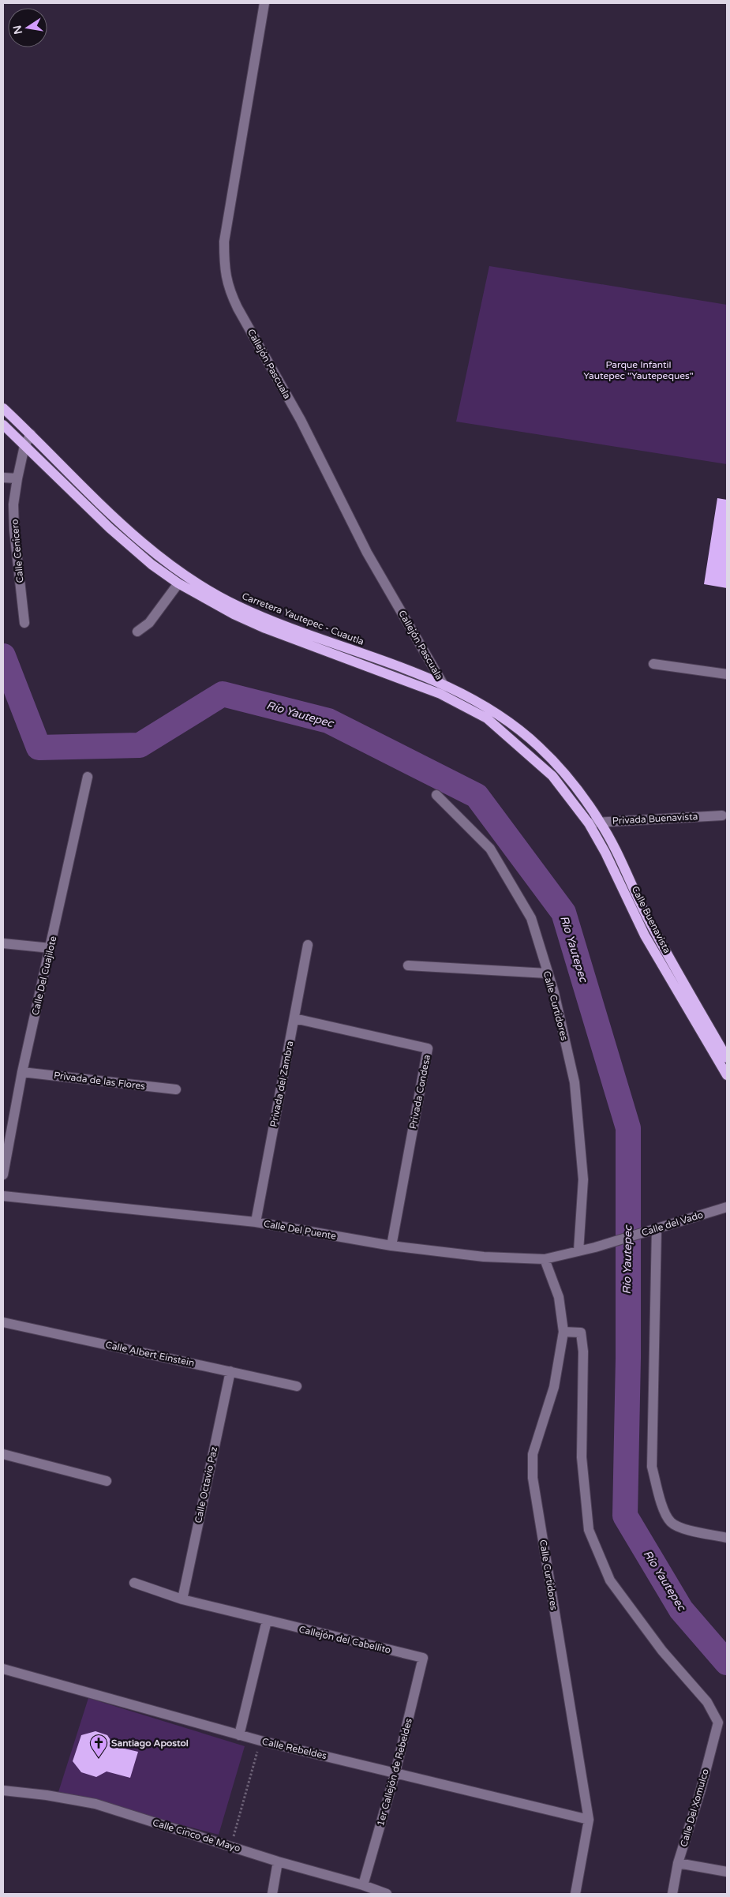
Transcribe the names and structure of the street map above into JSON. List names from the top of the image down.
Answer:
{
  "streets": {
    "main road": ["Carretera Yautepec - Cuautla", "Calle Buenavista"],
    "street": [
      "Callejón Pascuala",
      "Calle Cenicero",
      "Privada Buenavista",
      "Calle Del Cuajilote",
      "Calle Curtidores",
      "Privada de las Flores",
      "Privada del Zambra",
      "Privada Condesa",
      "Calle del Vado",
      "Calle Del Puente",
      "Calle Albert Einstein",
      "Calle Octavio Paz",
      "Callejón del Cabellito",
      "Calle Rebeldes",
      "1er Callejón de Rebeldes",
      "Calle Del Xomulco",
      "Calle Cinco de Mayo"
    ]
  },
  "crossings": [
    ["Callejón Pascuala", "Carretera Yautepec - Cuautla"],
    ["Calle Cenicero", "Carretera Yautepec - Cuautla"],
    ["Carretera Yautepec - Cuautla", "Calle Buenavista"],
    ["Privada Buenavista", "Calle Buenavista"],
    ["Calle Del Cuajilote", "Privada de las Flores"],
    ["Calle Curtidores", "Calle Del Puente"],
    ["Calle Curtidores", "Calle Rebeldes"],
    ["Calle Curtidores", "Calle Del Xomulco"],
    ["Privada del Zambra", "Privada Condesa"],
    ["Privada del Zambra", "Calle Del Puente"],
    ["Privada Condesa", "Calle Del Puente"],
    ["Calle del Vado", "Calle Del Puente"],
    ["Calle Albert Einstein", "Calle Octavio Paz"],
    ["Calle Octavio Paz", "Callejón del Cabellito"],
    ["Callejón del Cabellito", "1er Callejón de Rebeldes"],
    ["Calle Rebeldes", "1er Callejón de Rebeldes"],
    ["1er Callejón de Rebeldes", "Calle Cinco de Mayo"]
  ],
  "water": ["Río Yautepec"],
  "parks": ["Parque Infantil Yautepec \"Yautepeques\""],
  "places": {
    "church": ["Santiago Apostol"]
  },
  "north": "left"
}
